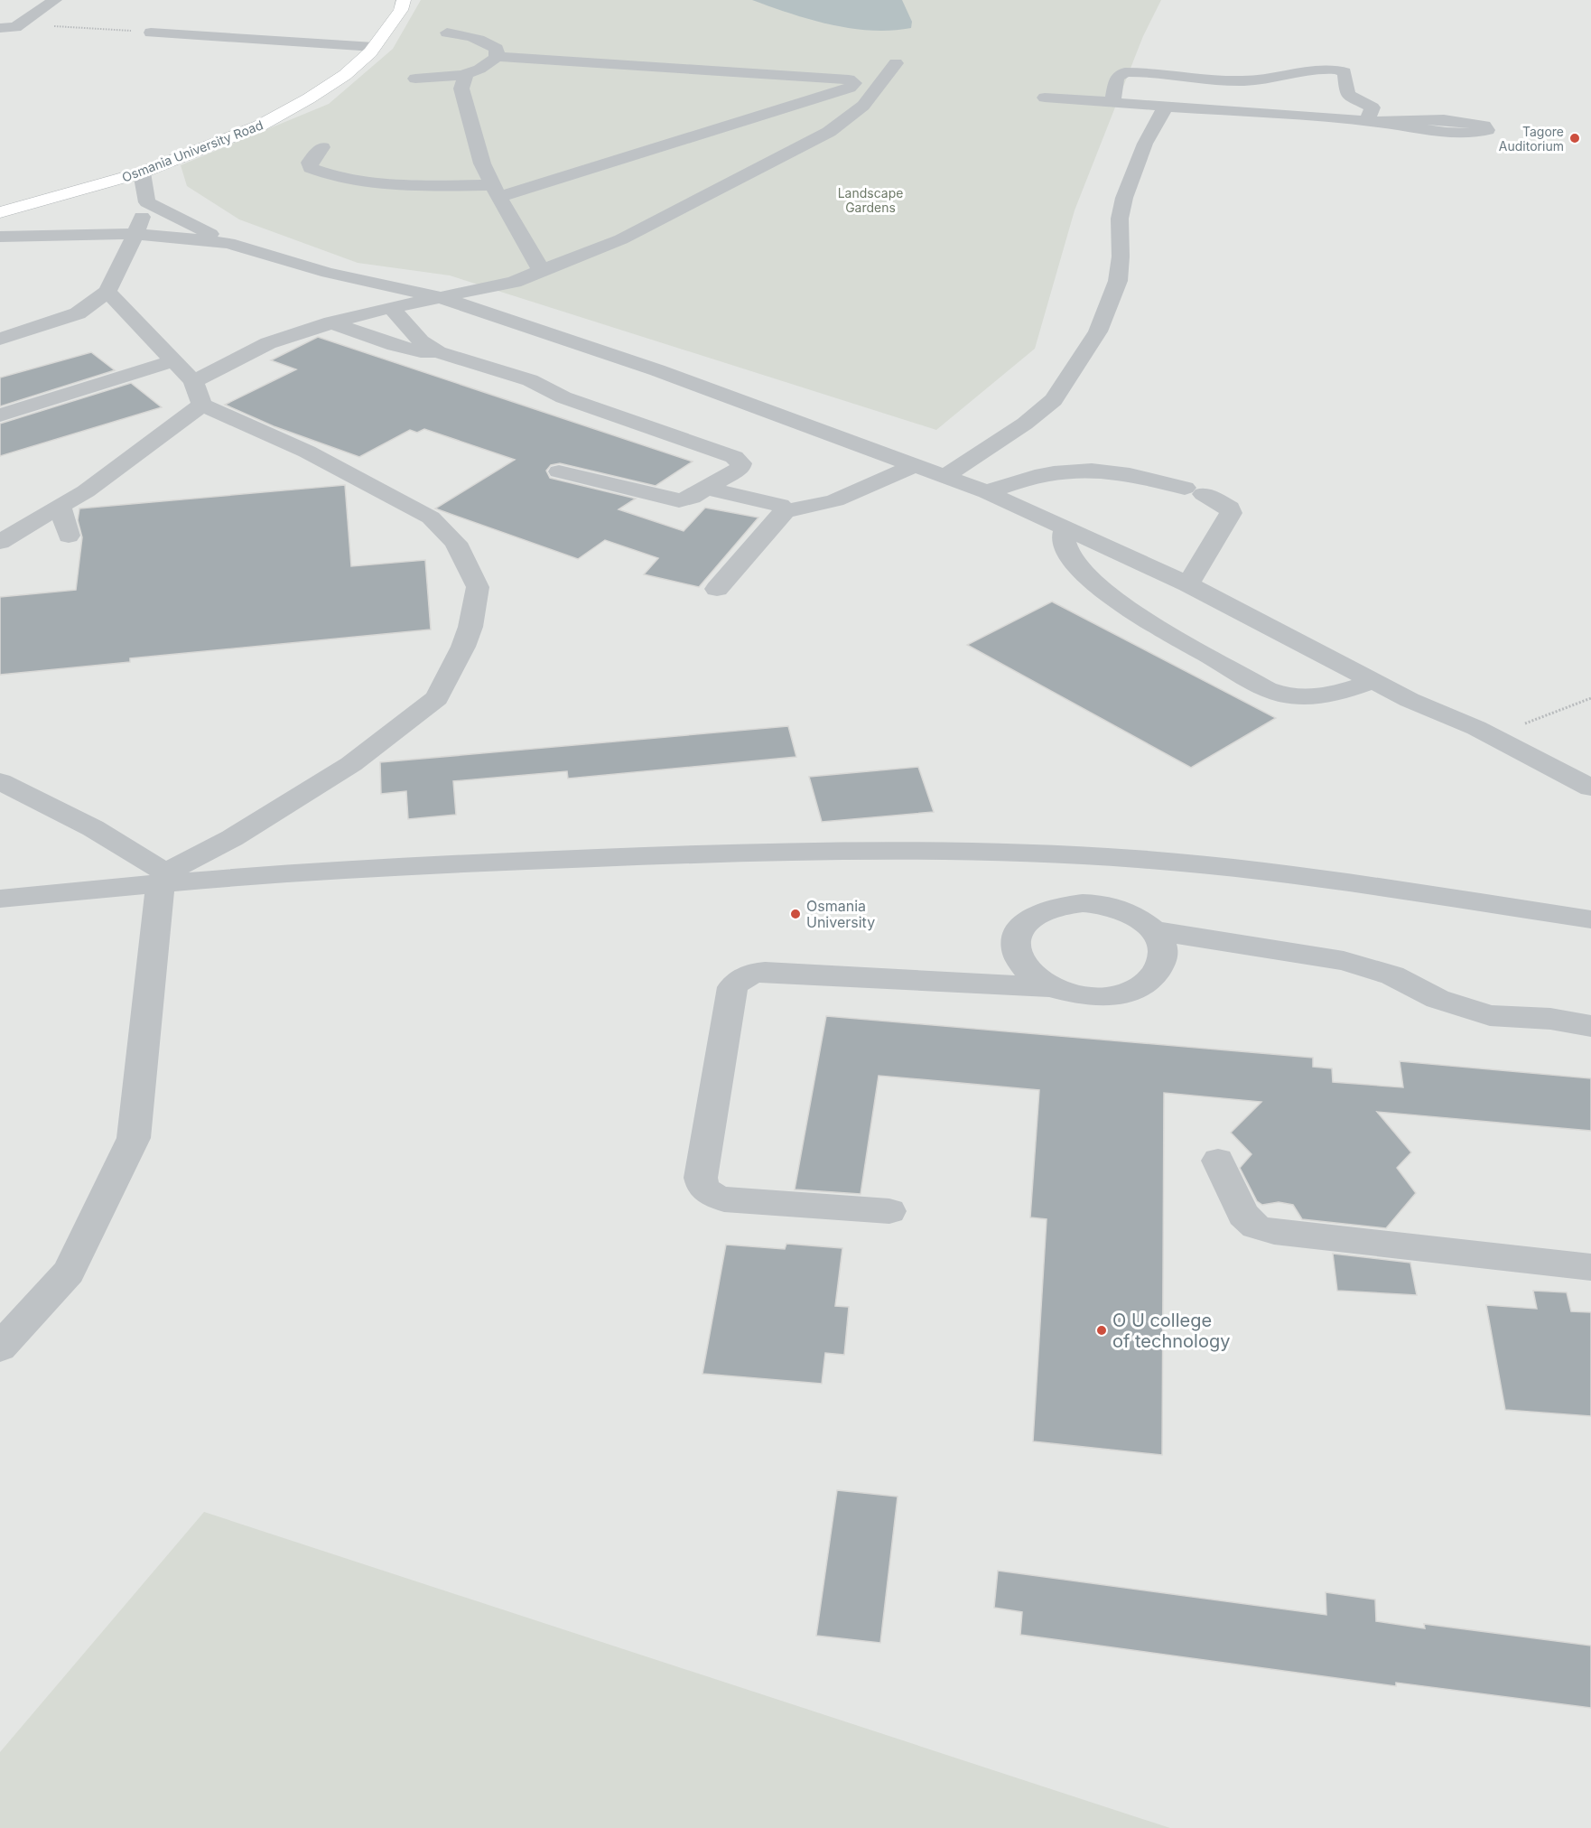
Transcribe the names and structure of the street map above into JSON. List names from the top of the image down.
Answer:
{
  "streets": {
    "main road": ["Osmania University Road"]
  },
  "parks": ["Landscape Gardens"],
  "places": ["Tagore Auditorium", "Osmania University", "O U college of technology"]
}
